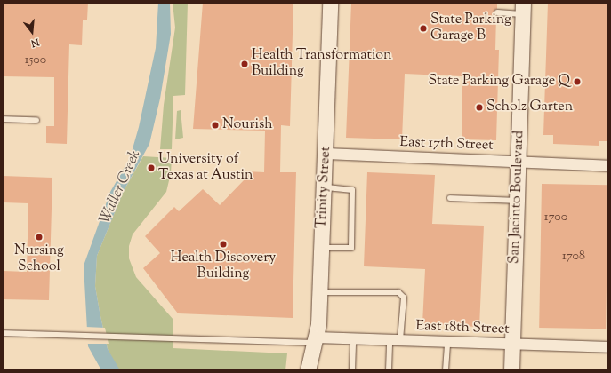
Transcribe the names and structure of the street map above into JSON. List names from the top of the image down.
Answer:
{
  "streets": {
    "main road": ["Trinity Street", "San Jacinto Boulevard"],
    "street": ["East 17th Street", "East 18th Street"]
  },
  "crossings": [
    ["East 17th Street", "Trinity Street"],
    ["East 17th Street", "San Jacinto Boulevard"],
    ["Trinity Street", "East 18th Street"],
    ["San Jacinto Boulevard", "East 18th Street"]
  ],
  "water": ["Waller Creek"],
  "places": [
    "State Parking Garage B",
    "Health Transformation Building",
    "State Parking Garage Q",
    "Scholz Garten",
    "Nourish",
    "University of Texas at Austin",
    "Nursing School",
    "Health Discovery Building"
  ],
  "house_numbers": ["1500", "1700", "1708"],
  "north": "bottom"
}
